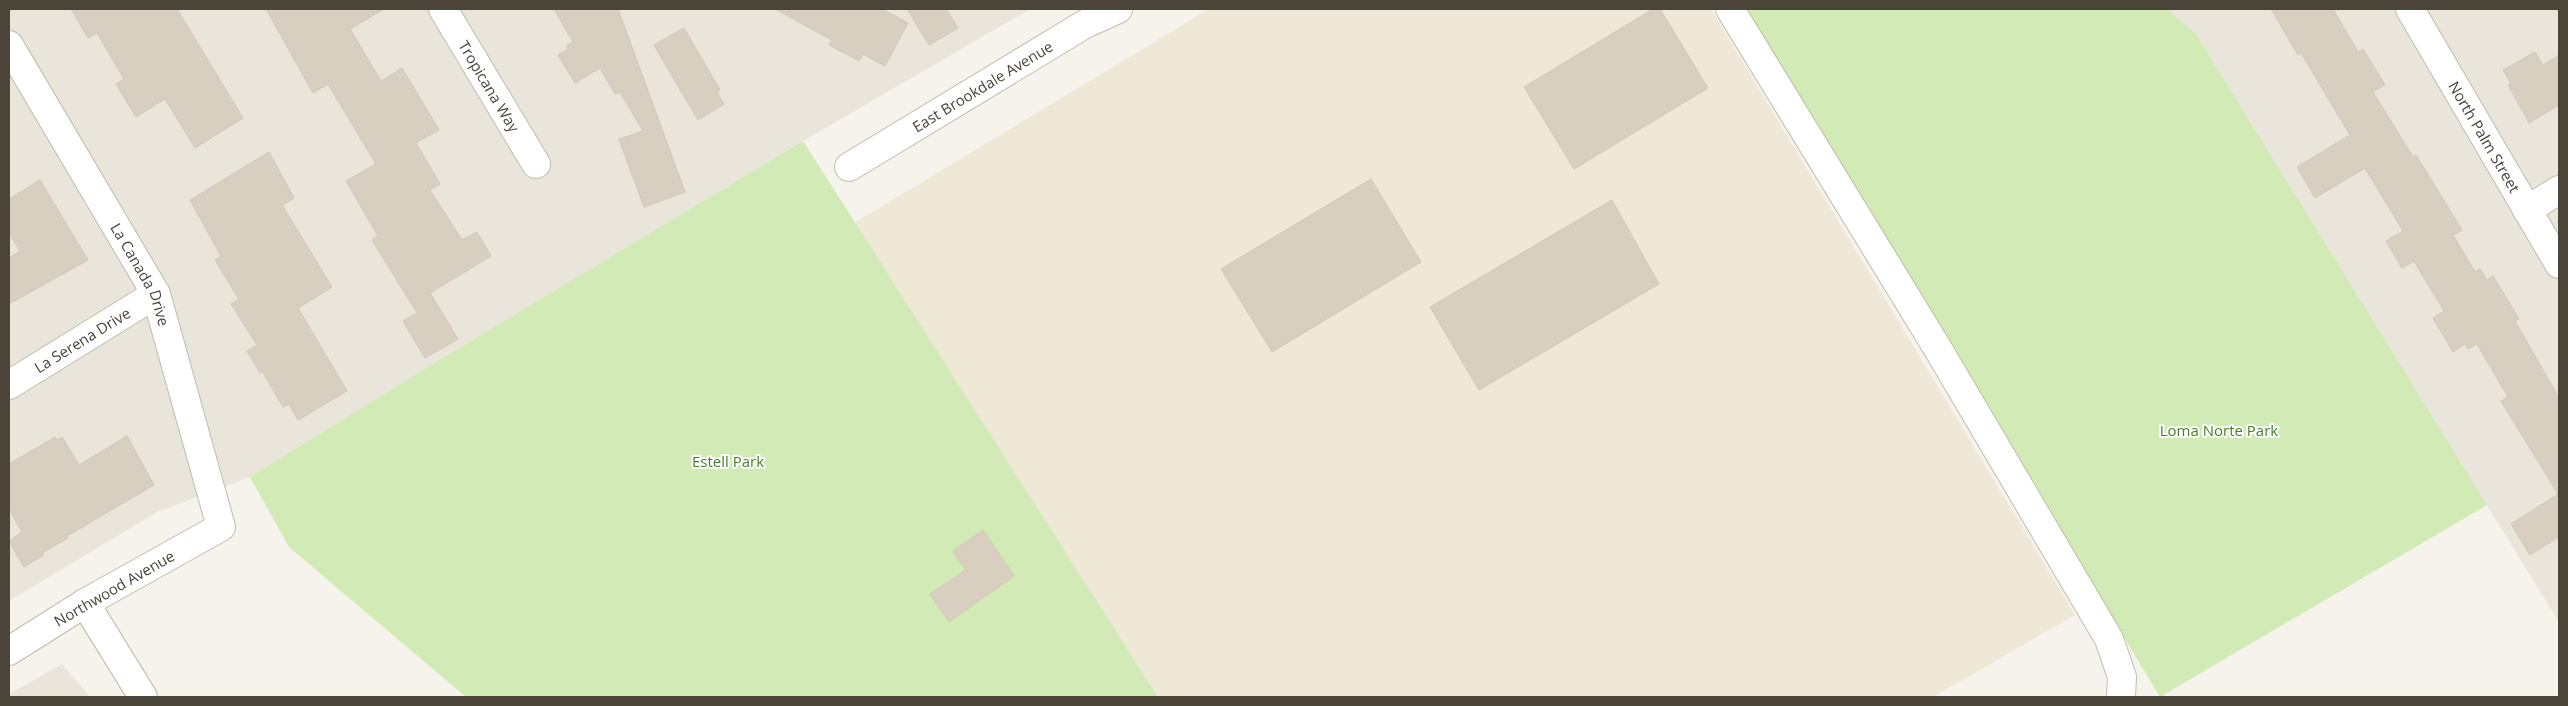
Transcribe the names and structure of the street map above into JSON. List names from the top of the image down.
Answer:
{
  "streets": {
    "street": [
      "East Brookdale Avenue",
      "Tropicana Way",
      "North Palm Street",
      "La Canada Drive",
      "La Serena Drive",
      "Northwood Avenue"
    ]
  },
  "crossings": [
    ["La Canada Drive", "La Serena Drive"],
    ["La Canada Drive", "Northwood Avenue"]
  ],
  "parks": ["Loma Norte Park", "Estell Park"]
}
